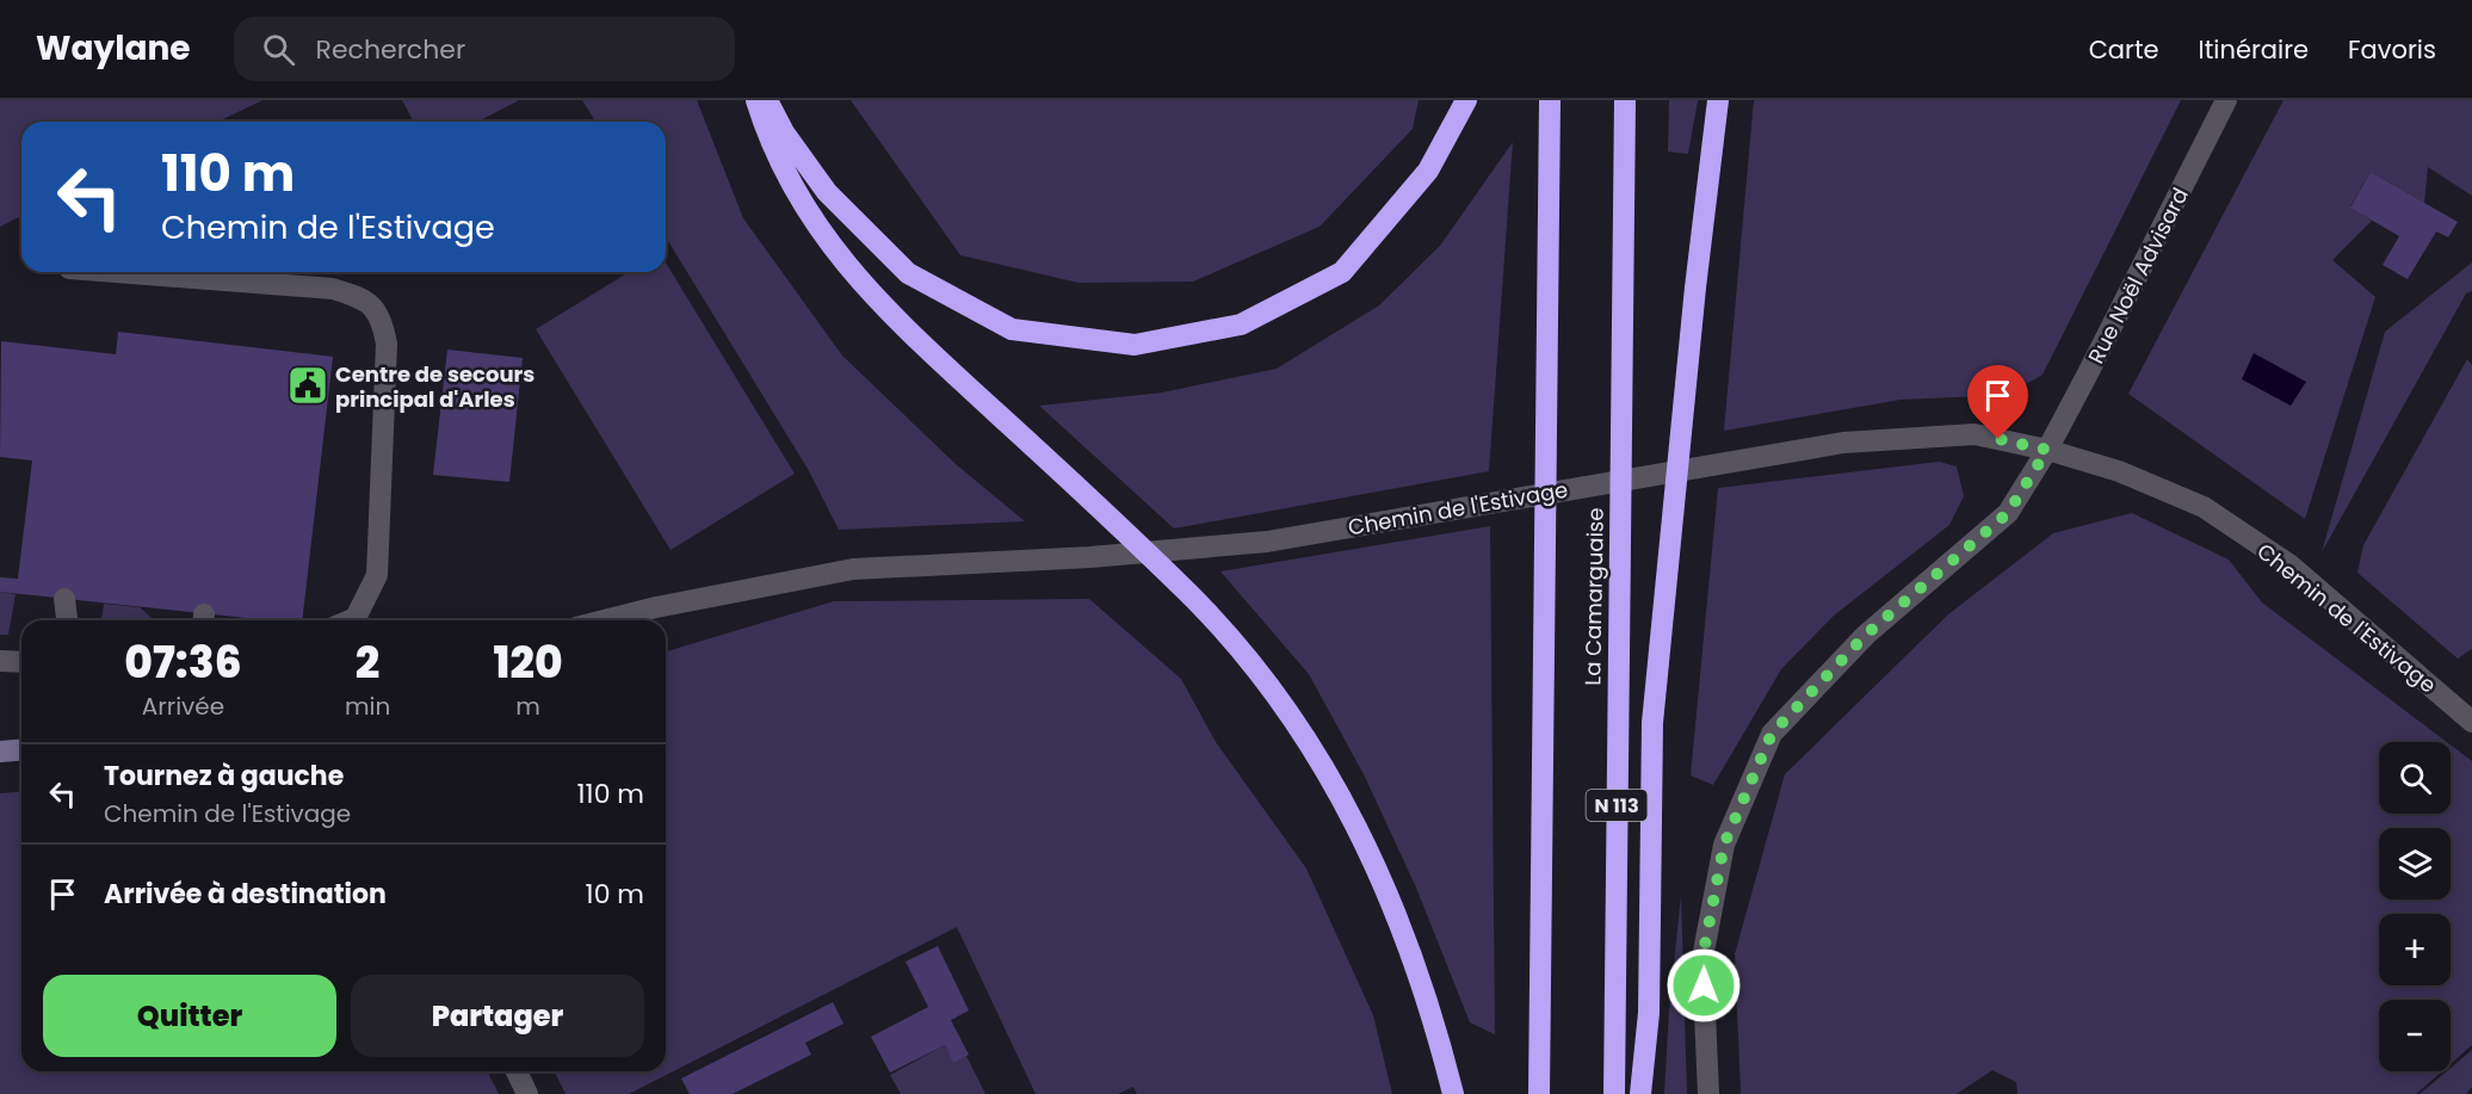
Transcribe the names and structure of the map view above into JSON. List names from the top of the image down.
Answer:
{
  "streets": {
    "highway": ["La Camarguaise", "N 113"],
    "street": ["Rue Noël Advisard", "Chemin de l'Estivage"]
  },
  "crossings": [
    ["Rue Noël Advisard", "Chemin de l'Estivage"]
  ],
  "places": {
    "public building": ["Centre de secours principal d'Arles"]
  },
  "page": {
    "header": "Waylane",
    "search": "Rechercher",
    "nav": ["Carte", "Itinéraire", "Favoris"],
    "turn": ["110 m", "Chemin de l'Estivage"],
    "eta": [
      "07:36",
      "Arrivée",
      "2",
      "min",
      "120",
      "m"
    ],
    "map_buttons": ["+", "−"],
    "list": [
      {
        "name": "Tournez à gauche",
        "note": "Chemin de l'Estivage",
        "value": "110 m"
      },
      {
        "name": "Arrivée à destination",
        "value": "10 m"
      }
    ],
    "buttons": ["Quitter", "Partager"]
  }
}
